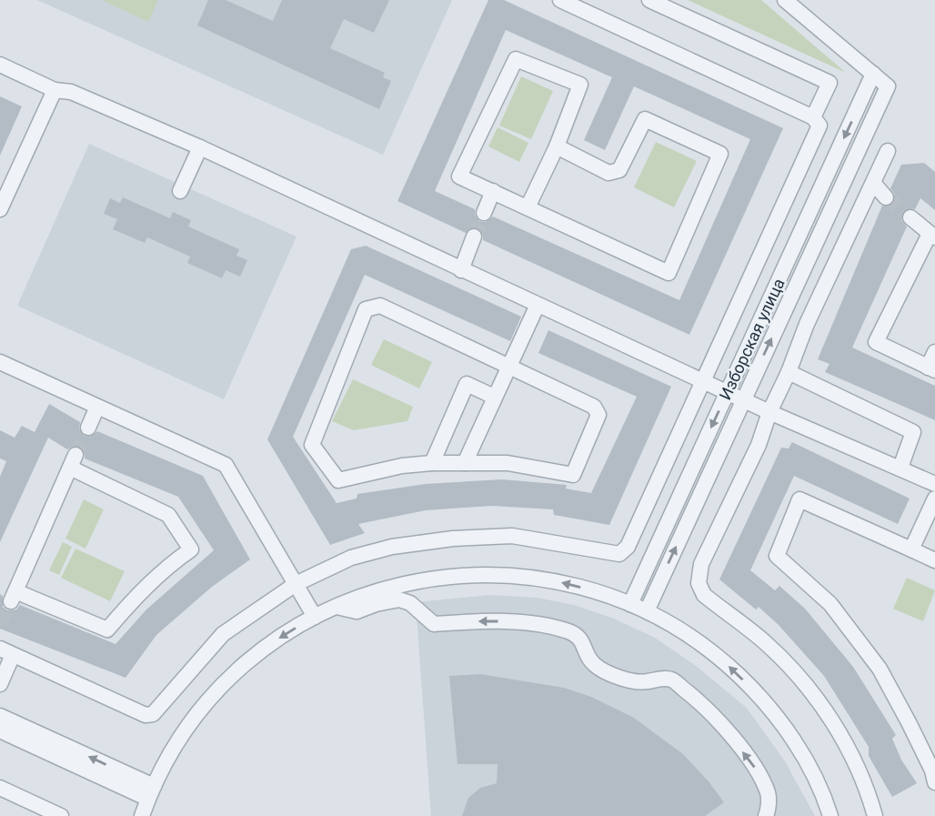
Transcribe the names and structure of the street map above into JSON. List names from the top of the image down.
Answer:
{
  "streets": {
    "street": ["Изборская улица"]
  }
}
